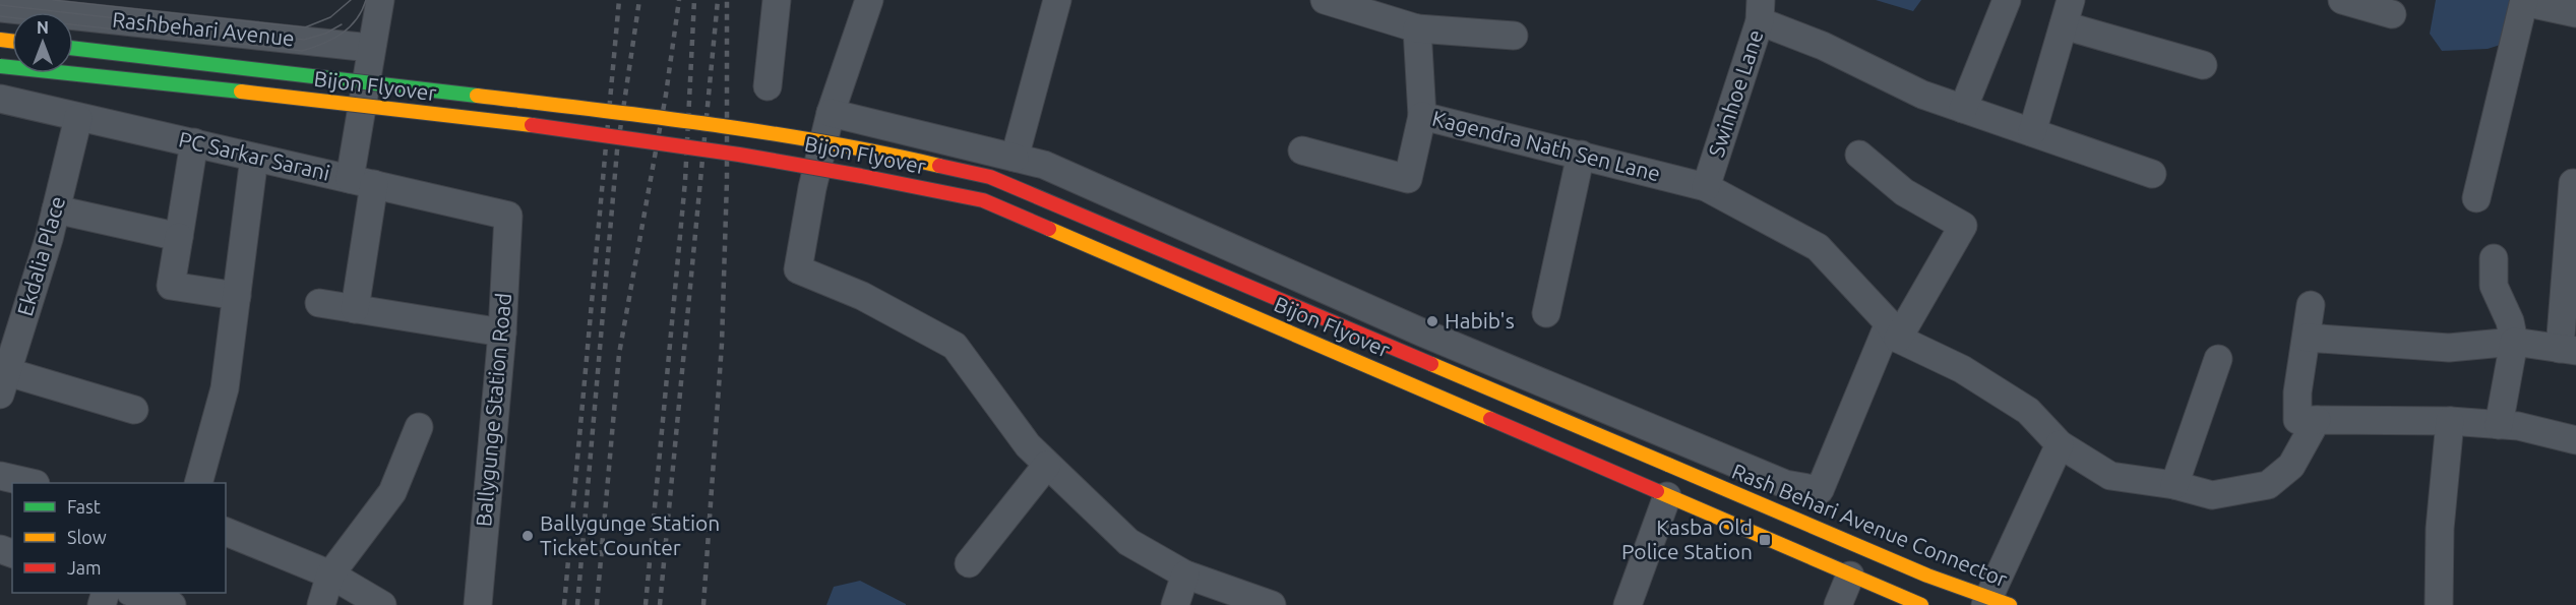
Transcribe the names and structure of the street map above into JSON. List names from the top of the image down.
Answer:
{
  "streets": {
    "main road": ["Bijon Flyover", "Rash Behari Avenue Connector"],
    "street": [
      "Rashbehari Avenue",
      "Swinhoe Lane",
      "Kagendra Nath Sen Lane",
      "PC Sarkar Sarani",
      "Ekdalia Place",
      "Ballygunge Station Road"
    ]
  },
  "crossings": [
    ["Bijon Flyover", "Rash Behari Avenue Connector"],
    ["Swinhoe Lane", "Kagendra Nath Sen Lane"],
    ["PC Sarkar Sarani", "Ekdalia Place"],
    ["PC Sarkar Sarani", "Ballygunge Station Road"]
  ],
  "places": {
    "other": ["Habib's", "Ballygunge Station Ticket Counter"],
    "transit": ["Kasba Old Police Station"]
  },
  "legend": ["Fast", "Slow", "Jam"],
  "north": "top"
}
